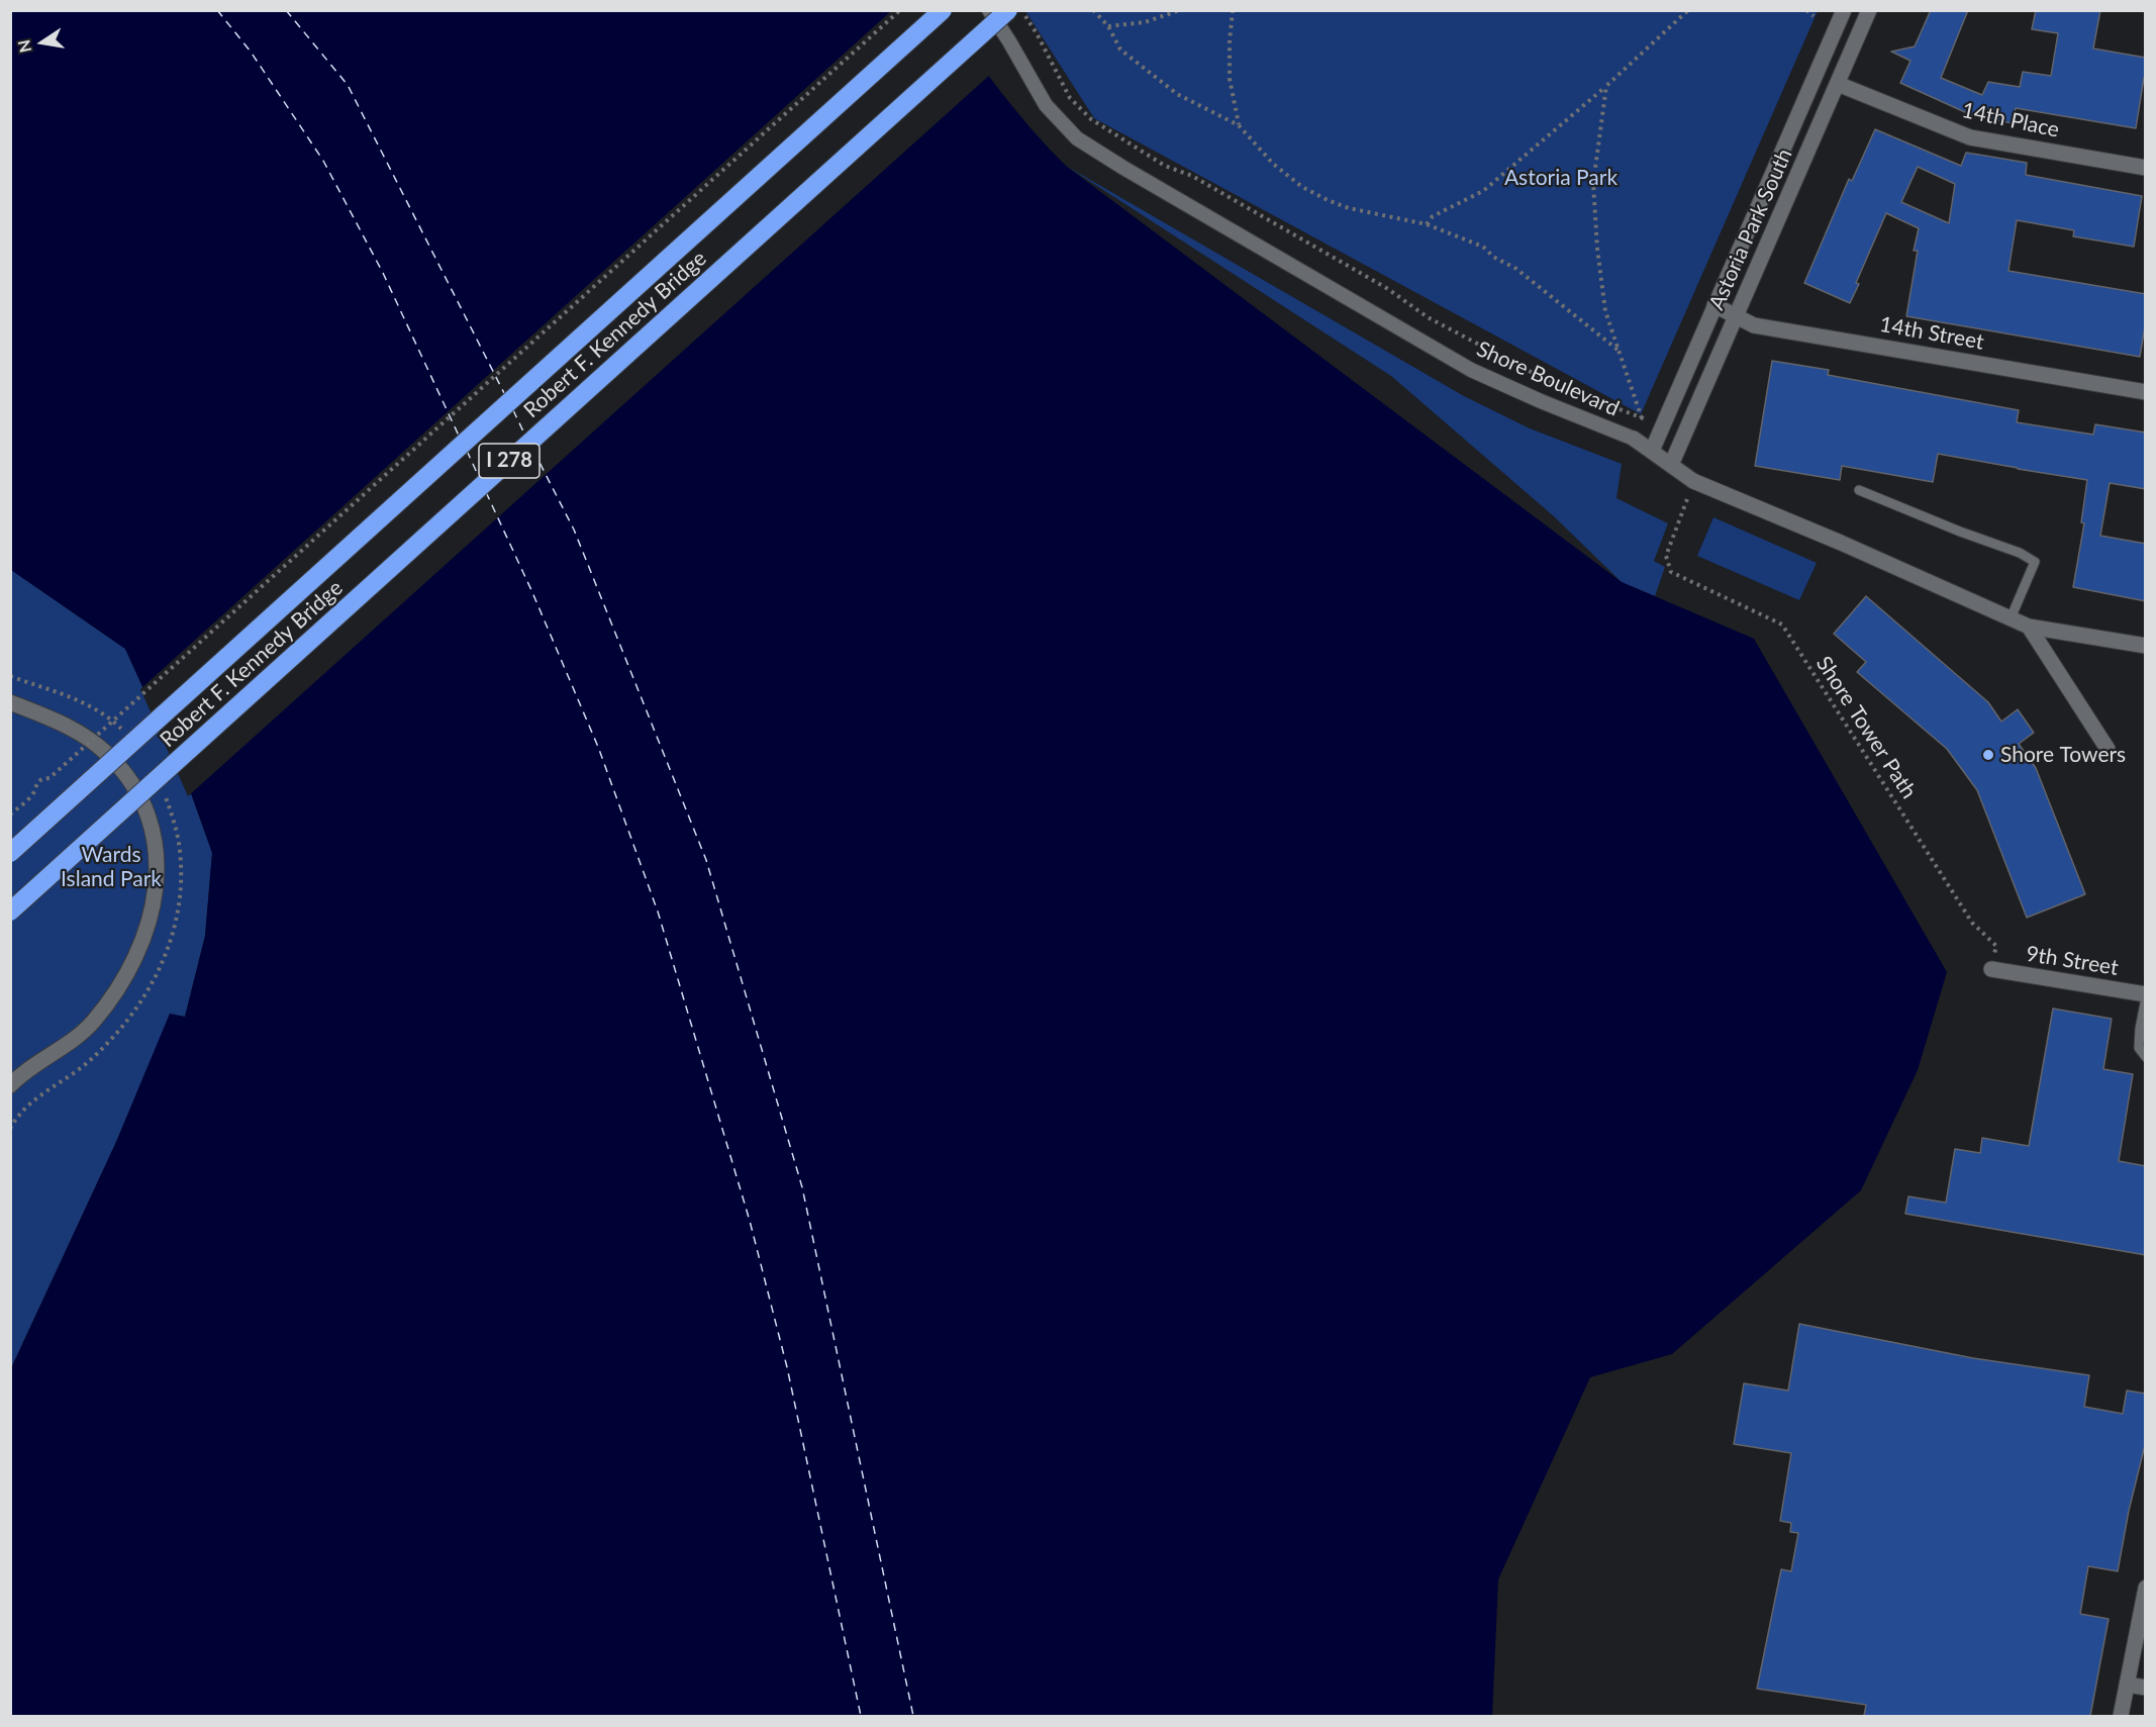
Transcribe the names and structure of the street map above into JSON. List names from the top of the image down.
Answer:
{
  "streets": {
    "highway": ["Robert F. Kennedy Bridge", "I 278"],
    "street": [
      "14th Place",
      "Astoria Park South",
      "14th Street",
      "Shore Boulevard",
      "9th Street"
    ],
    "path": ["Shore Tower Path"]
  },
  "crossings": [
    ["14th Place", "Astoria Park South"],
    ["Astoria Park South", "14th Street"],
    ["Astoria Park South", "Shore Boulevard"]
  ],
  "parks": ["Astoria Park", "Wards Island Park"],
  "places": ["Shore Towers"],
  "north": "left"
}
